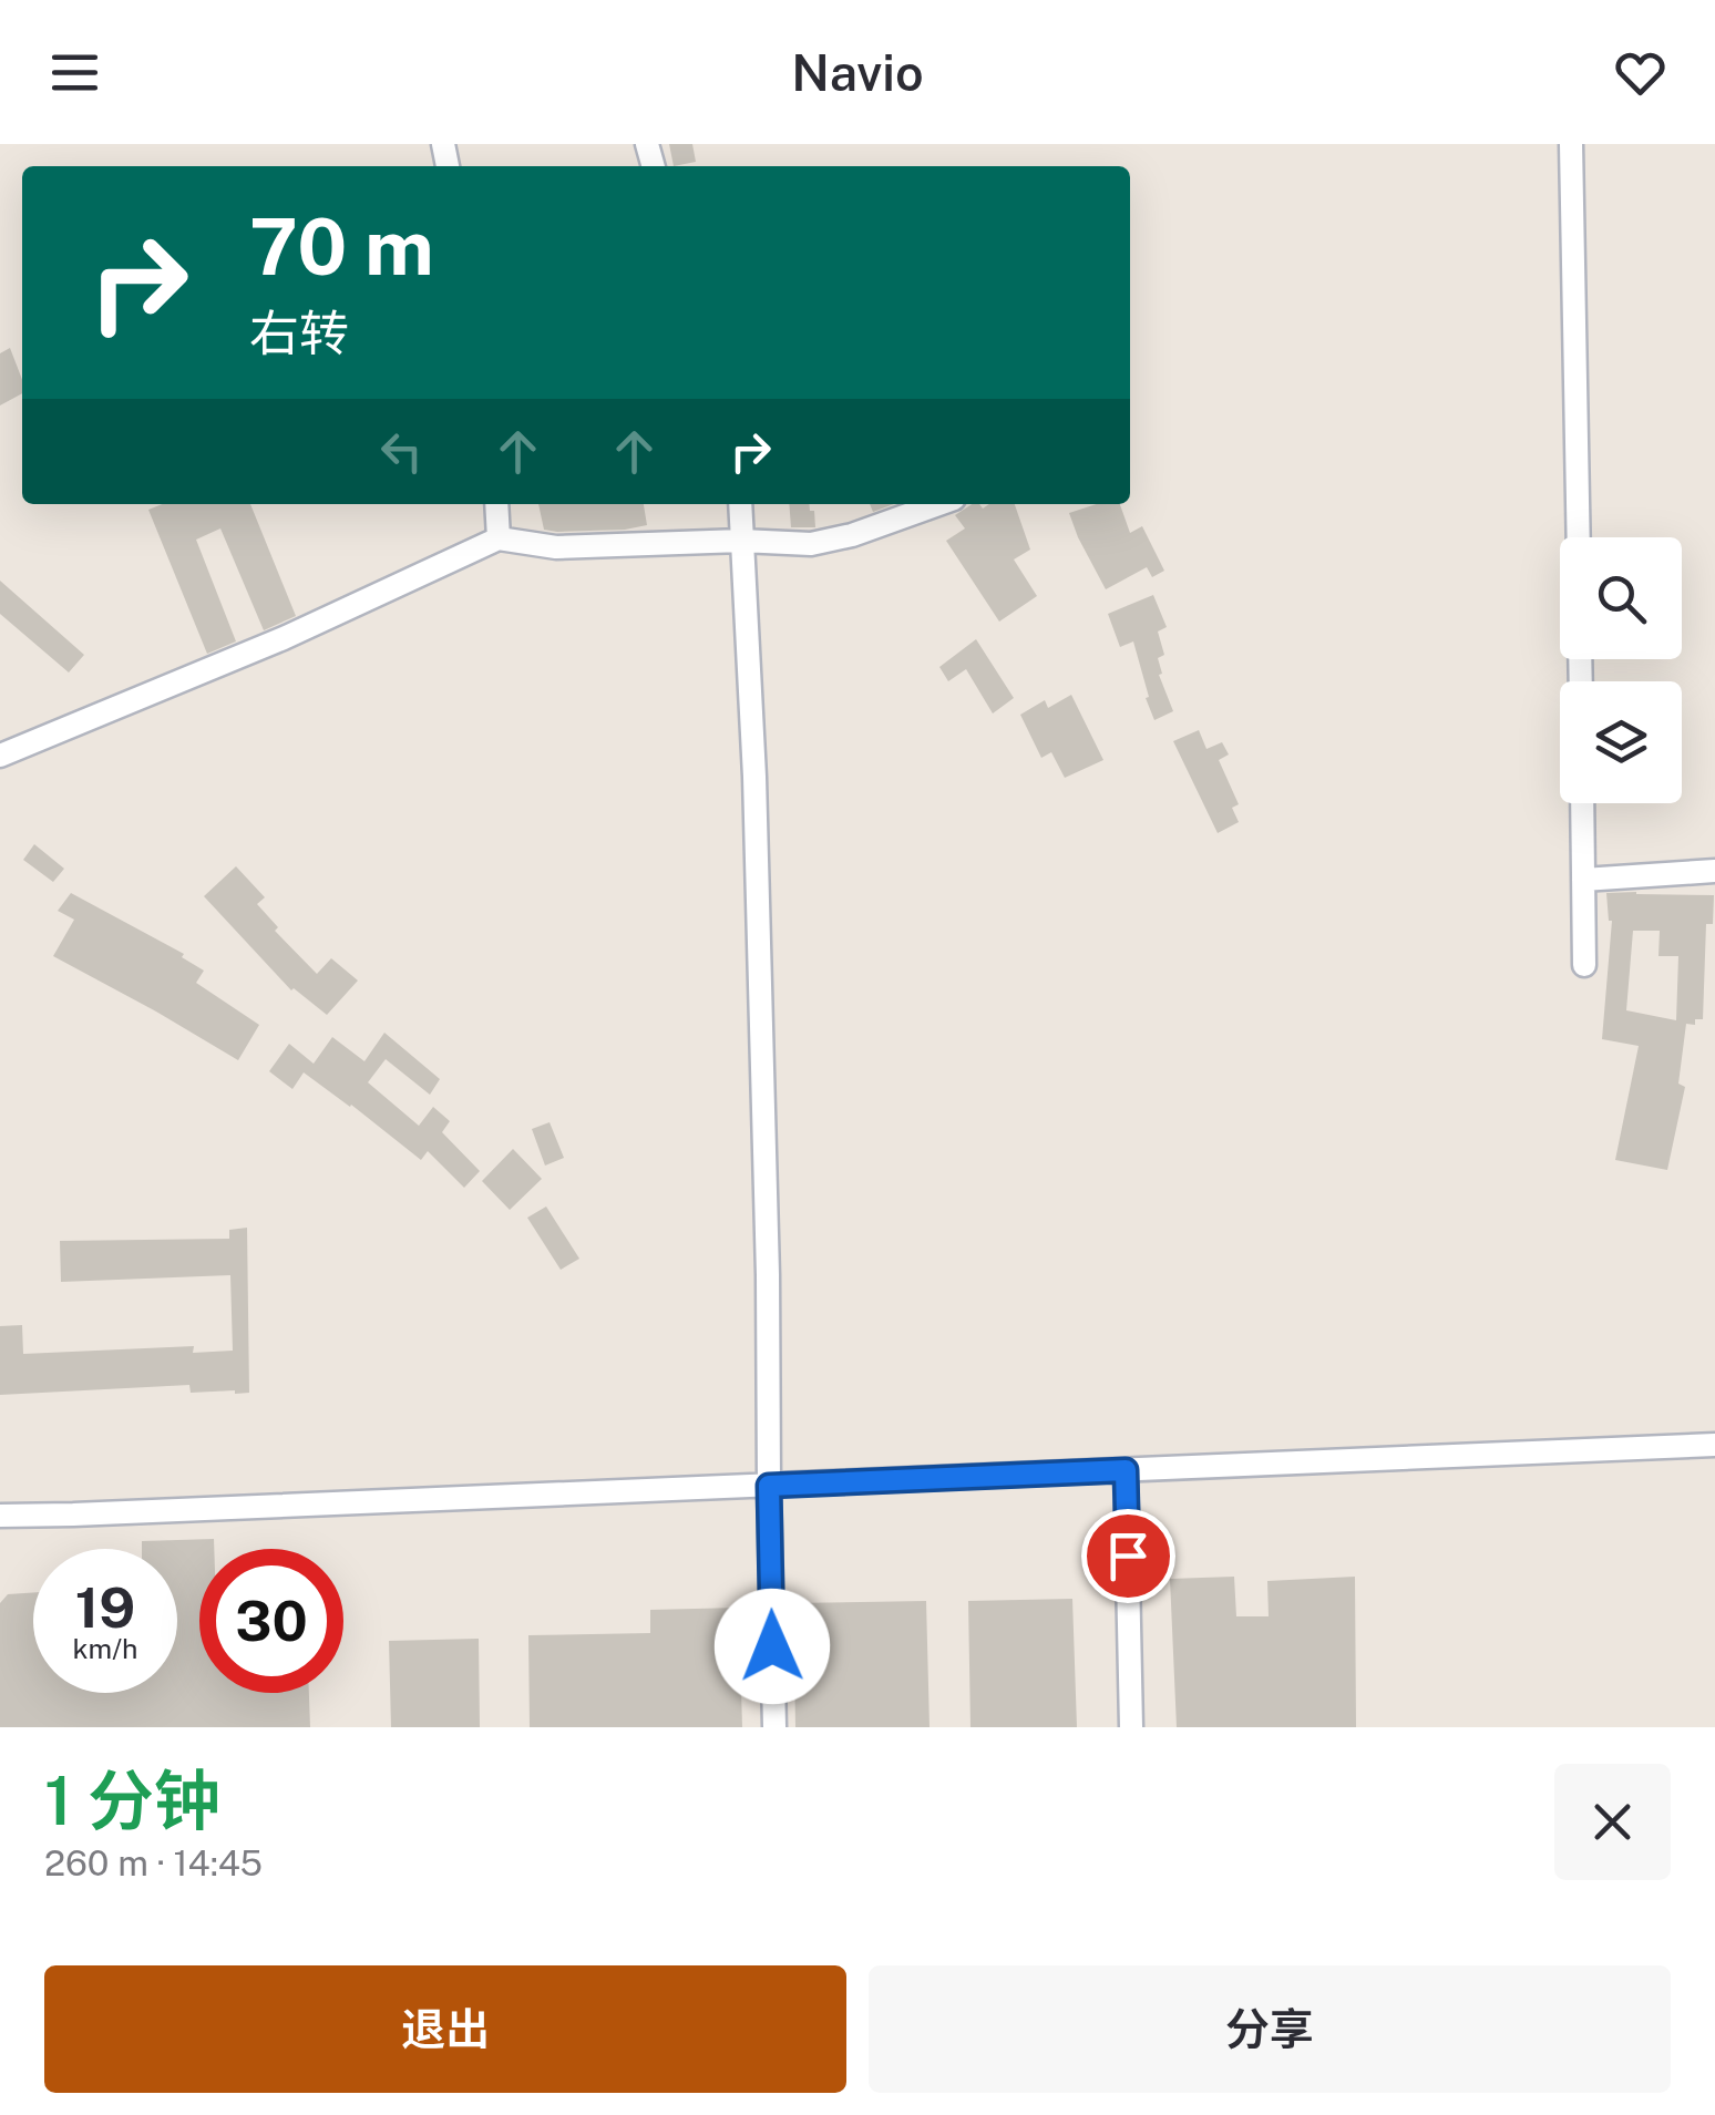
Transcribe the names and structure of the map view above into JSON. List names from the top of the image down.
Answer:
{
  "page": {
    "header": "Navio",
    "turn": ["70 m", "右转"],
    "speed": "19 km/h",
    "limit": "30",
    "heading": ["1 分钟", "260 m · 14:45"],
    "buttons": ["退出", "分享"]
  }
}
